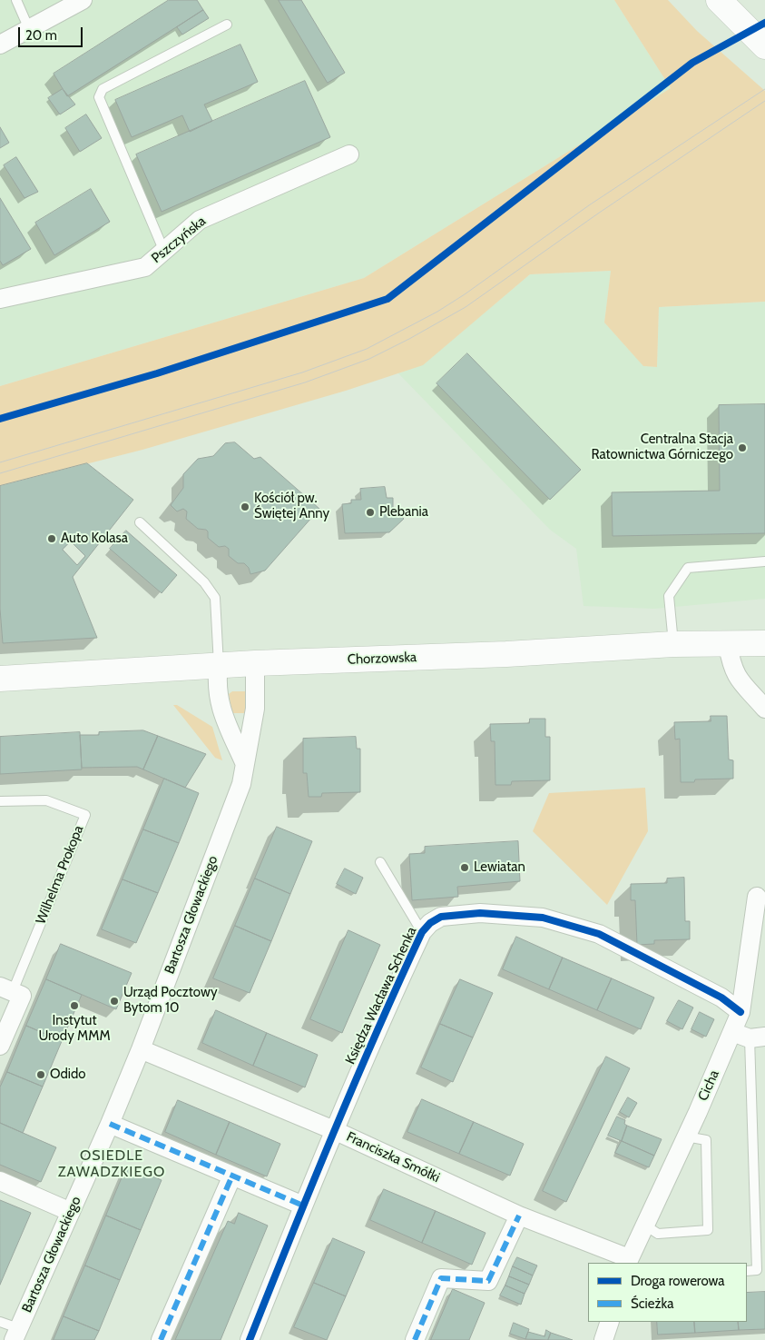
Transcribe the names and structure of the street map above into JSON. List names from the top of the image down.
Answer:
{
  "streets": {
    "main road": ["Chorzowska"],
    "street": [
      "Pszczyńska",
      "Wilhelma Prokopa",
      "Bartosza Głowackiego",
      "Księdza Wacława Schenka",
      "Cicha",
      "Franciszka Smółki"
    ]
  },
  "crossings": [
    ["Chorzowska", "Bartosza Głowackiego"],
    ["Bartosza Głowackiego", "Franciszka Smółki"],
    ["Księdza Wacława Schenka", "Cicha"],
    ["Księdza Wacława Schenka", "Franciszka Smółki"],
    ["Cicha", "Franciszka Smółki"]
  ],
  "districts": ["OSIEDLE ZAWADZKIEGO"],
  "places": [
    "Centralna Stacja Ratownictwa Górniczego",
    "Kościół pw. Świętej Anny",
    "Plebania",
    "Auto Kolasa",
    "Lewiatan",
    "Urząd Pocztowy Bytom 10",
    "Instytut Urody MMM",
    "Odido"
  ],
  "legend": ["Droga rowerowa", "Ścieżka"],
  "scale_bar": "20 m"
}
